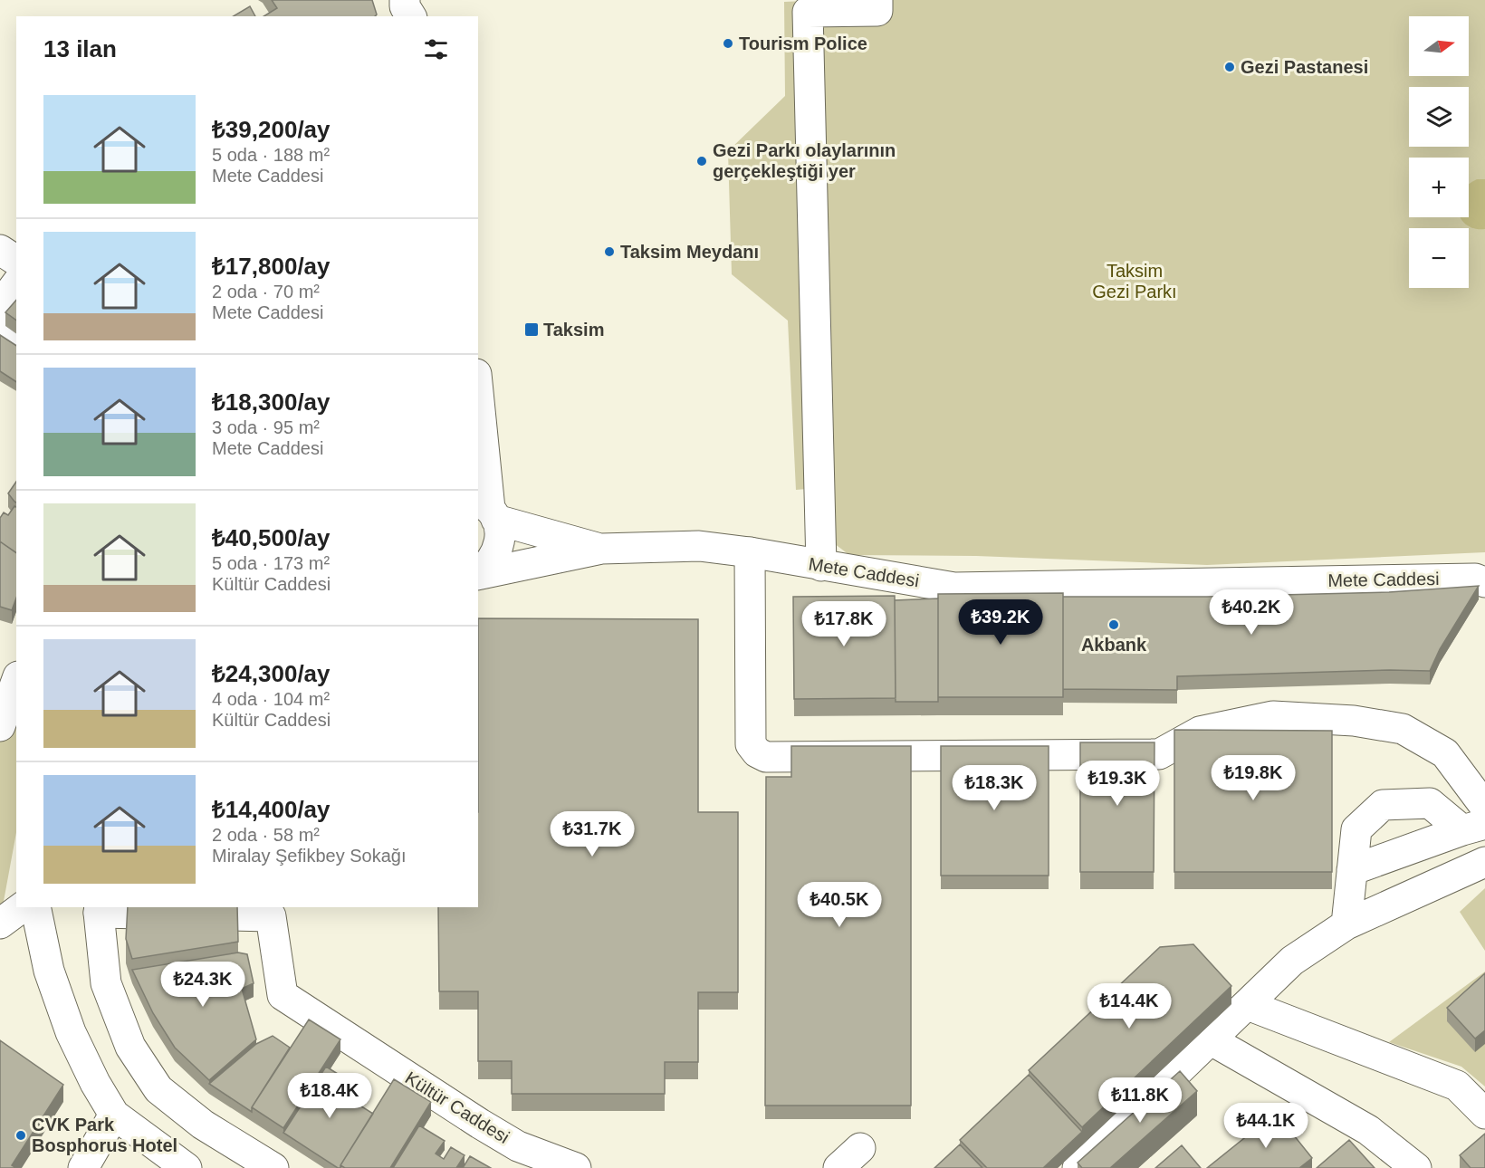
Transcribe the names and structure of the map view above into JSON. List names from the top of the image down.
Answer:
{
  "streets": {
    "main road": ["Mete Caddesi", "Kültür Caddesi"]
  },
  "parks": ["Taksim Gezi Parkı"],
  "places": {
    "other": [
      "Tourism Police",
      "Gezi Pastanesi",
      "Gezi Parkı olaylarının gerçekleştiği yer",
      "Taksim Meydanı",
      "Akbank",
      "CVK Park Bosphorus Hotel"
    ],
    "transit": ["Taksim"]
  },
  "north": "right",
  "page": {
    "map_buttons": ["+", "−"],
    "heading": "13 ilan",
    "list": [
      {
        "name": "₺39,200/ay",
        "note": "5 oda · 188 m² · Mete Caddesi"
      },
      {
        "name": "₺17,800/ay",
        "note": "2 oda · 70 m² · Mete Caddesi"
      },
      {
        "name": "₺18,300/ay",
        "note": "3 oda · 95 m² · Mete Caddesi"
      },
      {
        "name": "₺40,500/ay",
        "note": "5 oda · 173 m² · Kültür Caddesi"
      },
      {
        "name": "₺24,300/ay",
        "note": "4 oda · 104 m² · Kültür Caddesi"
      },
      {
        "name": "₺14,400/ay",
        "note": "2 oda · 58 m² · Miralay Şefikbey Sokağı"
      }
    ],
    "price": [
      "₺40.2K",
      "₺39.2K",
      "₺17.8K",
      "₺19.8K",
      "₺19.3K",
      "₺18.3K",
      "₺31.7K",
      "₺40.5K",
      "₺24.3K",
      "₺14.4K",
      "₺18.4K",
      "₺11.8K",
      "₺44.1K"
    ]
  }
}
